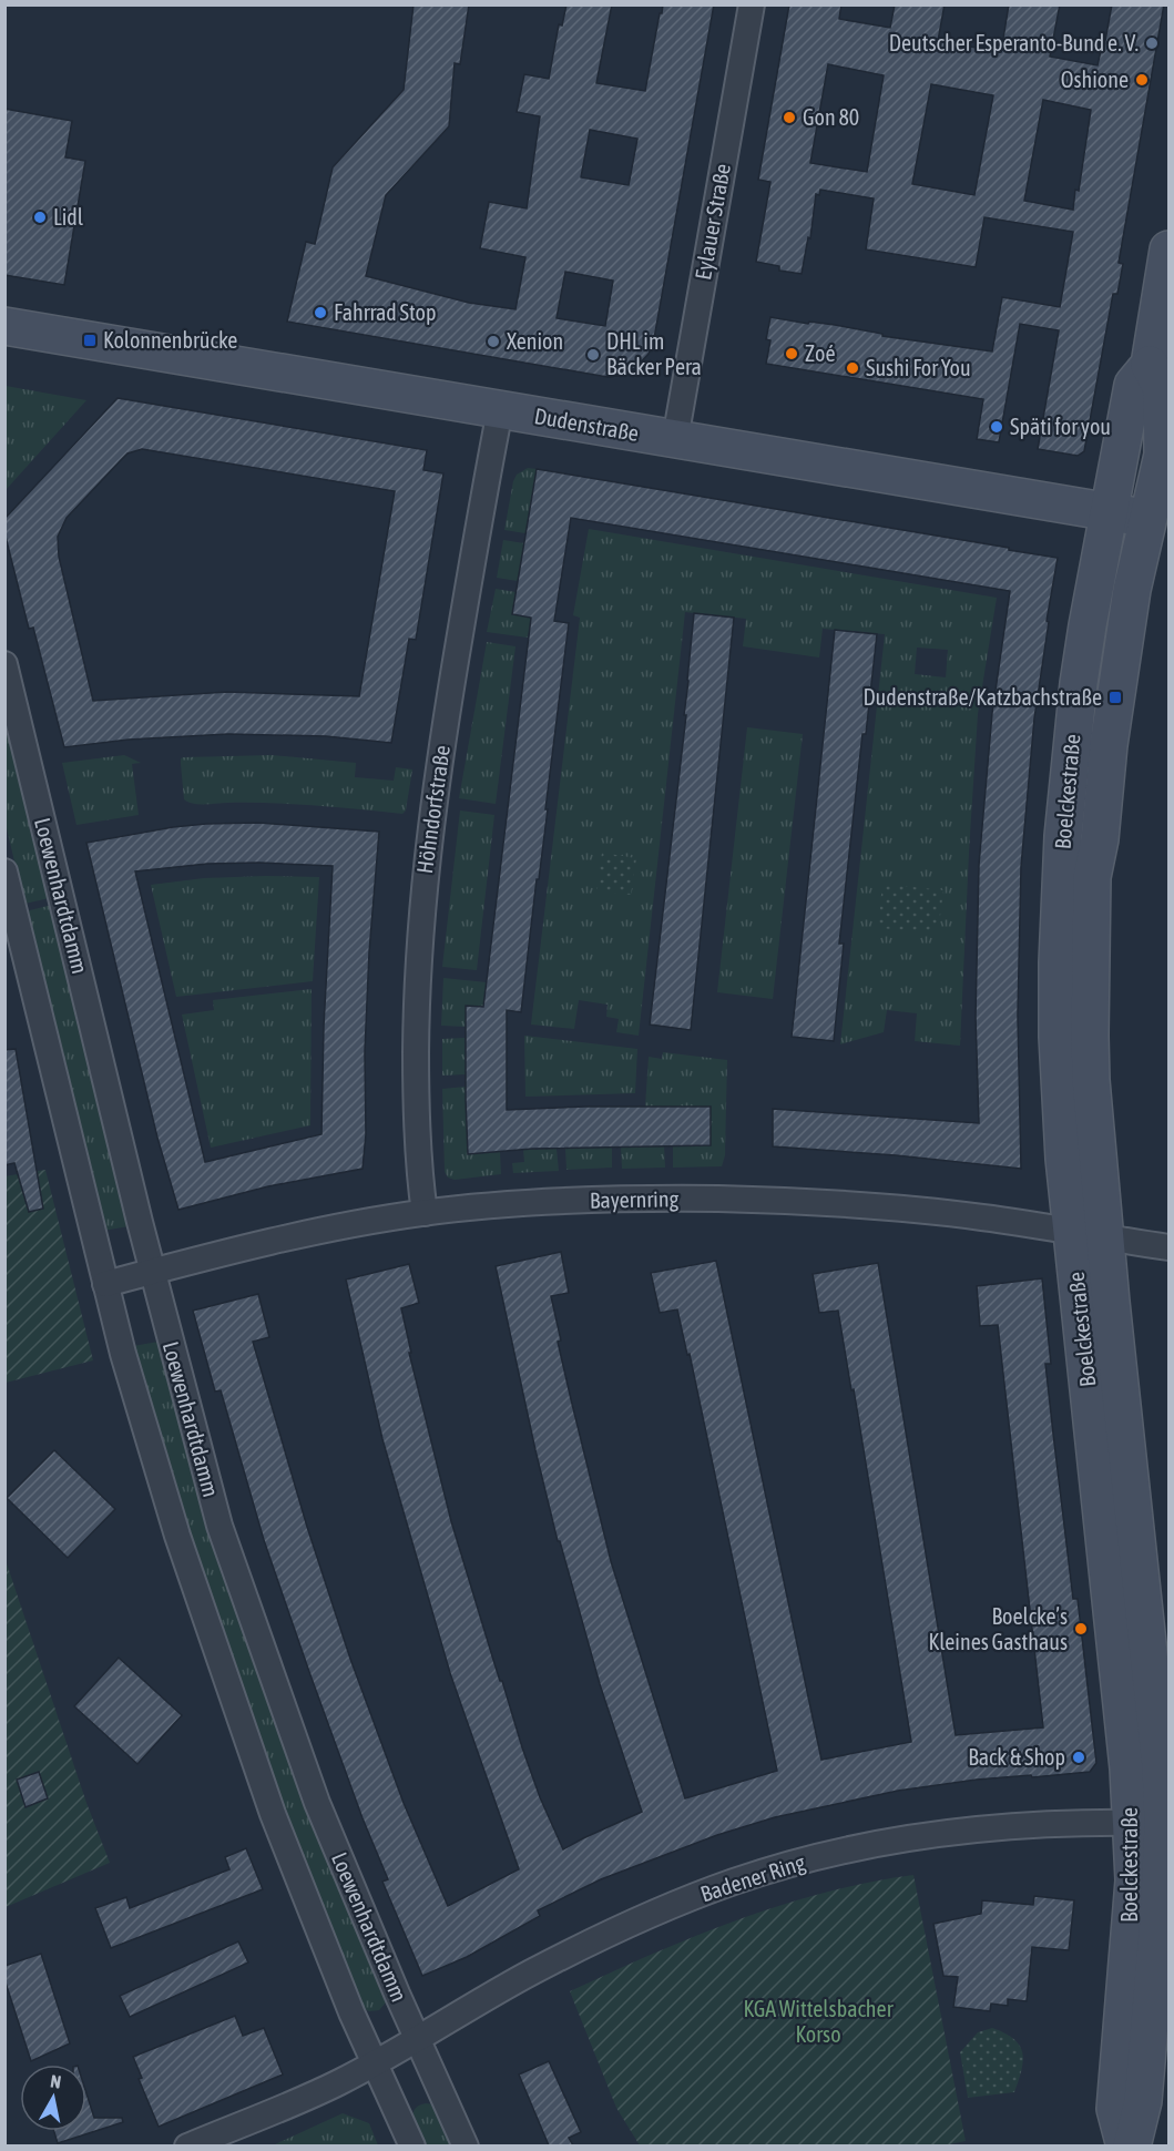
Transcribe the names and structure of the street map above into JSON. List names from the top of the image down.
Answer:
{
  "streets": {
    "main road": ["Dudenstraße", "Boelckestraße"],
    "street": [
      "Eylauer Straße",
      "Höhndorfstraße",
      "Loewenhardtdamm",
      "Bayernring",
      "Badener Ring"
    ]
  },
  "crossings": [
    ["Eylauer Straße", "Dudenstraße"],
    ["Dudenstraße", "Boelckestraße"],
    ["Dudenstraße", "Höhndorfstraße"],
    ["Boelckestraße", "Bayernring"],
    ["Boelckestraße", "Badener Ring"],
    ["Höhndorfstraße", "Bayernring"],
    ["Loewenhardtdamm", "Bayernring"],
    ["Loewenhardtdamm", "Badener Ring"]
  ],
  "parks": ["KGA Wittelsbacher Korso"],
  "places": {
    "other": [
      "Deutscher Esperanto-Bund e. V.",
      "Oshione",
      "Gon 80",
      "Lidl",
      "Fahrrad Stop",
      "Xenion",
      "Zoé",
      "DHL im Bäcker Pera",
      "Sushi For You",
      "Späti for you",
      "Boelcke’s Kleines Gasthaus",
      "Back & Shop"
    ],
    "transit": ["Kolonnenbrücke", "Dudenstraße/Katzbachstraße"]
  },
  "north": "top"
}
